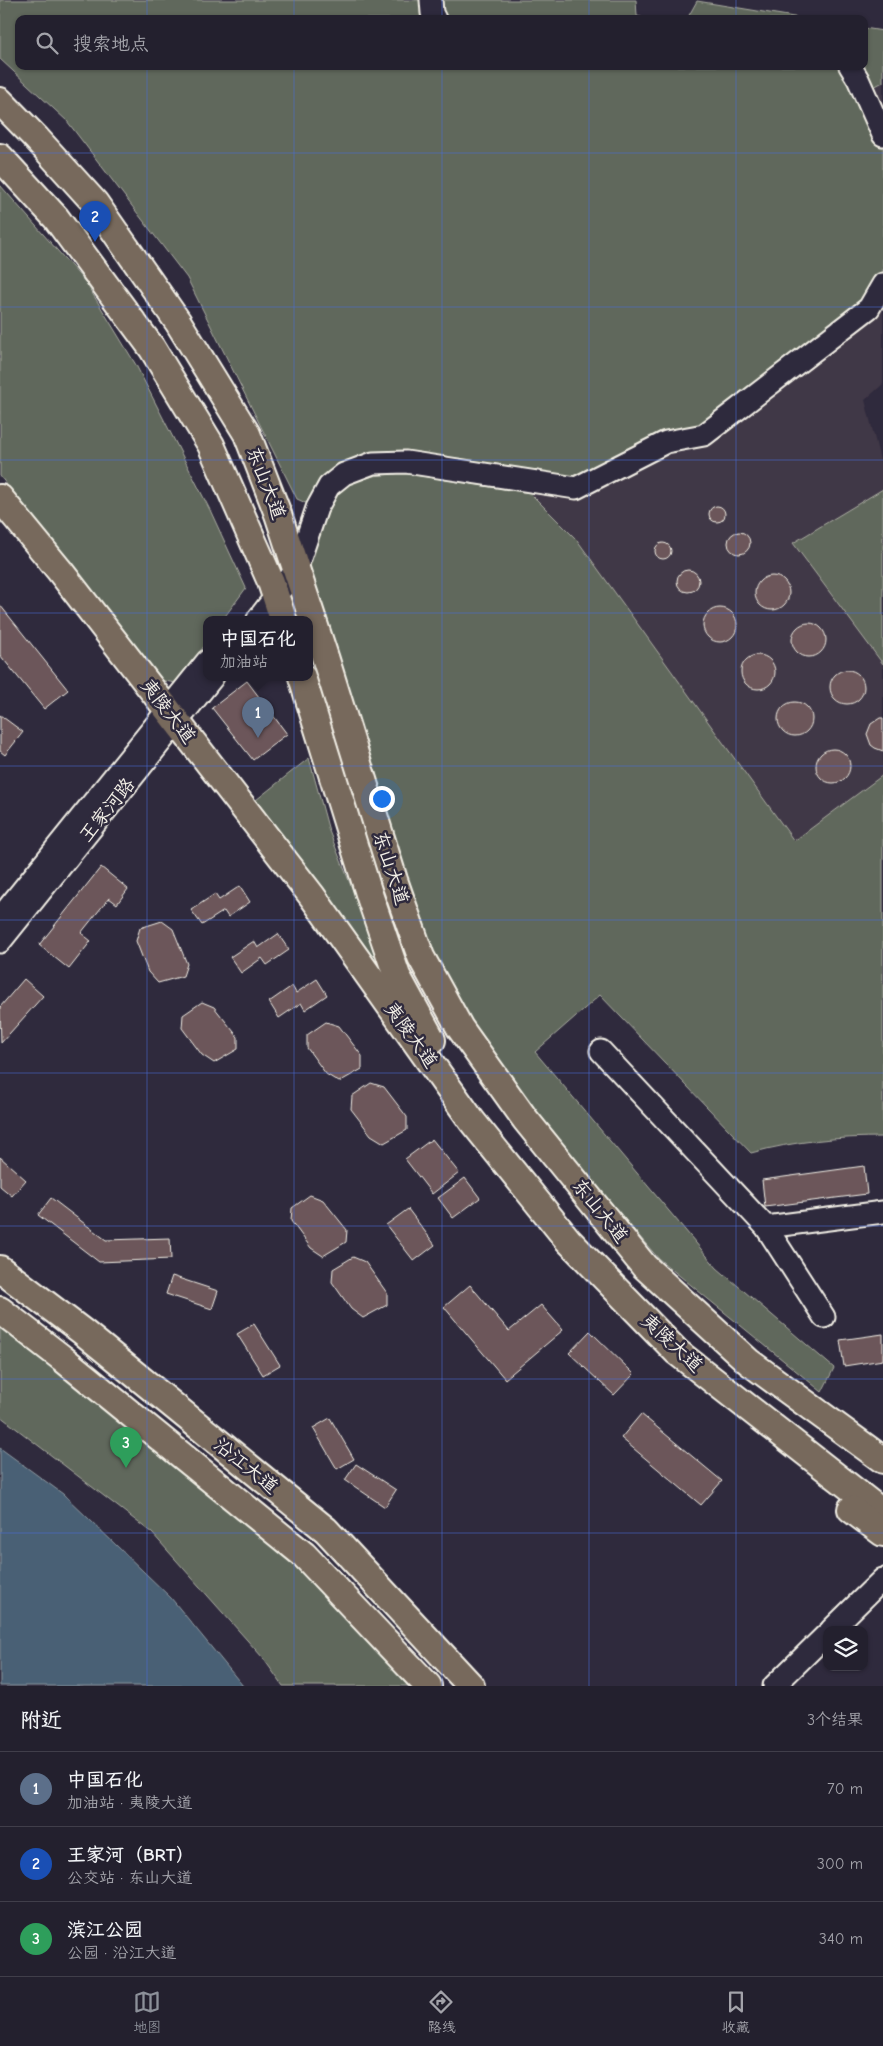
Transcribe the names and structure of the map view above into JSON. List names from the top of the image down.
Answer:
{
  "streets": {
    "main road": ["东山大道", "夷陵大道", "沿江大道"],
    "street": ["王家河路"]
  },
  "crossings": [
    ["夷陵大道", "王家河路"]
  ],
  "page": {
    "search": "搜索地点",
    "pins": ["2", "1", "3"],
    "popup": ["中国石化", "加油站"],
    "heading": ["附近", "3个结果"],
    "list": [
      {
        "mark": "1",
        "name": "中国石化",
        "note": "加油站 · 夷陵大道",
        "value": "70 m"
      },
      {
        "mark": "2",
        "name": "王家河（BRT）",
        "note": "公交站 · 东山大道",
        "value": "300 m"
      },
      {
        "mark": "3",
        "name": "滨江公园",
        "note": "公园 · 沿江大道",
        "value": "340 m"
      }
    ],
    "nav": ["地图", "路线", "收藏"]
  }
}
